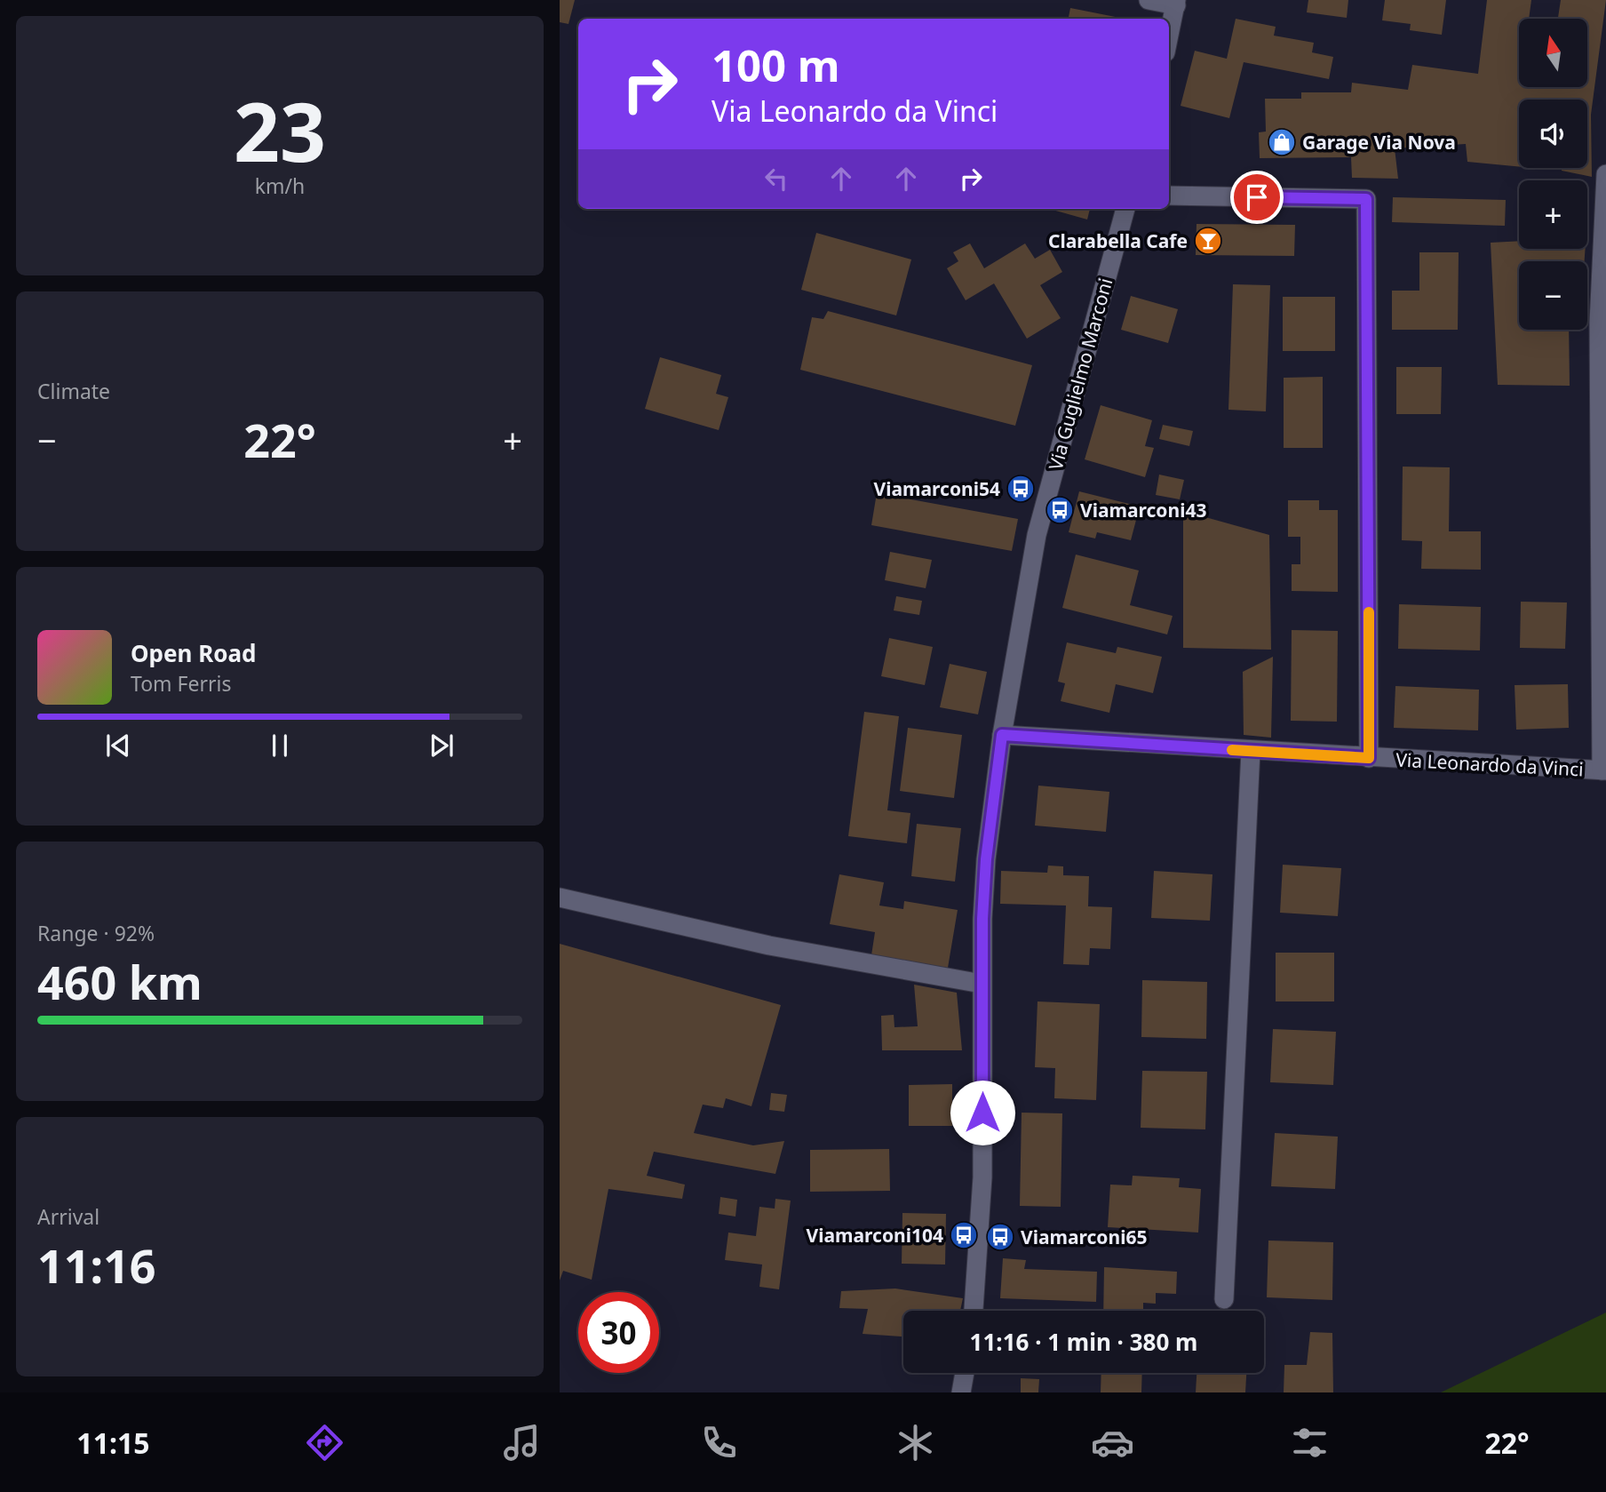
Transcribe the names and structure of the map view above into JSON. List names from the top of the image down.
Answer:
{
  "streets": {
    "street": ["Via Guglielmo Marconi", "Via Leonardo da Vinci"]
  },
  "crossings": [
    ["Via Guglielmo Marconi", "Via Leonardo da Vinci"]
  ],
  "places": {
    "shop": ["Garage Via Nova"],
    "bar": ["Clarabella Cafe"],
    "bus stop": [
      "Viamarconi54",
      "Viamarconi43",
      "Viamarconi104",
      "Viamarconi65"
    ]
  },
  "north": "top",
  "page": {
    "tile": [
      ["23", "km/h"],
      "Climate",
      ["Range · 92%", "460 km"],
      ["Arrival", "11:16"]
    ],
    "map_buttons": ["+", "−"],
    "turn": ["100 m", "Via Leonardo da Vinci"],
    "heat": ["−", "22°", "+"],
    "song": ["Open Road", "Tom Ferris"],
    "limit": "30",
    "trip": "11:16 · 1 min · 380 m",
    "tabs": ["11:15", "22°"]
  }
}
